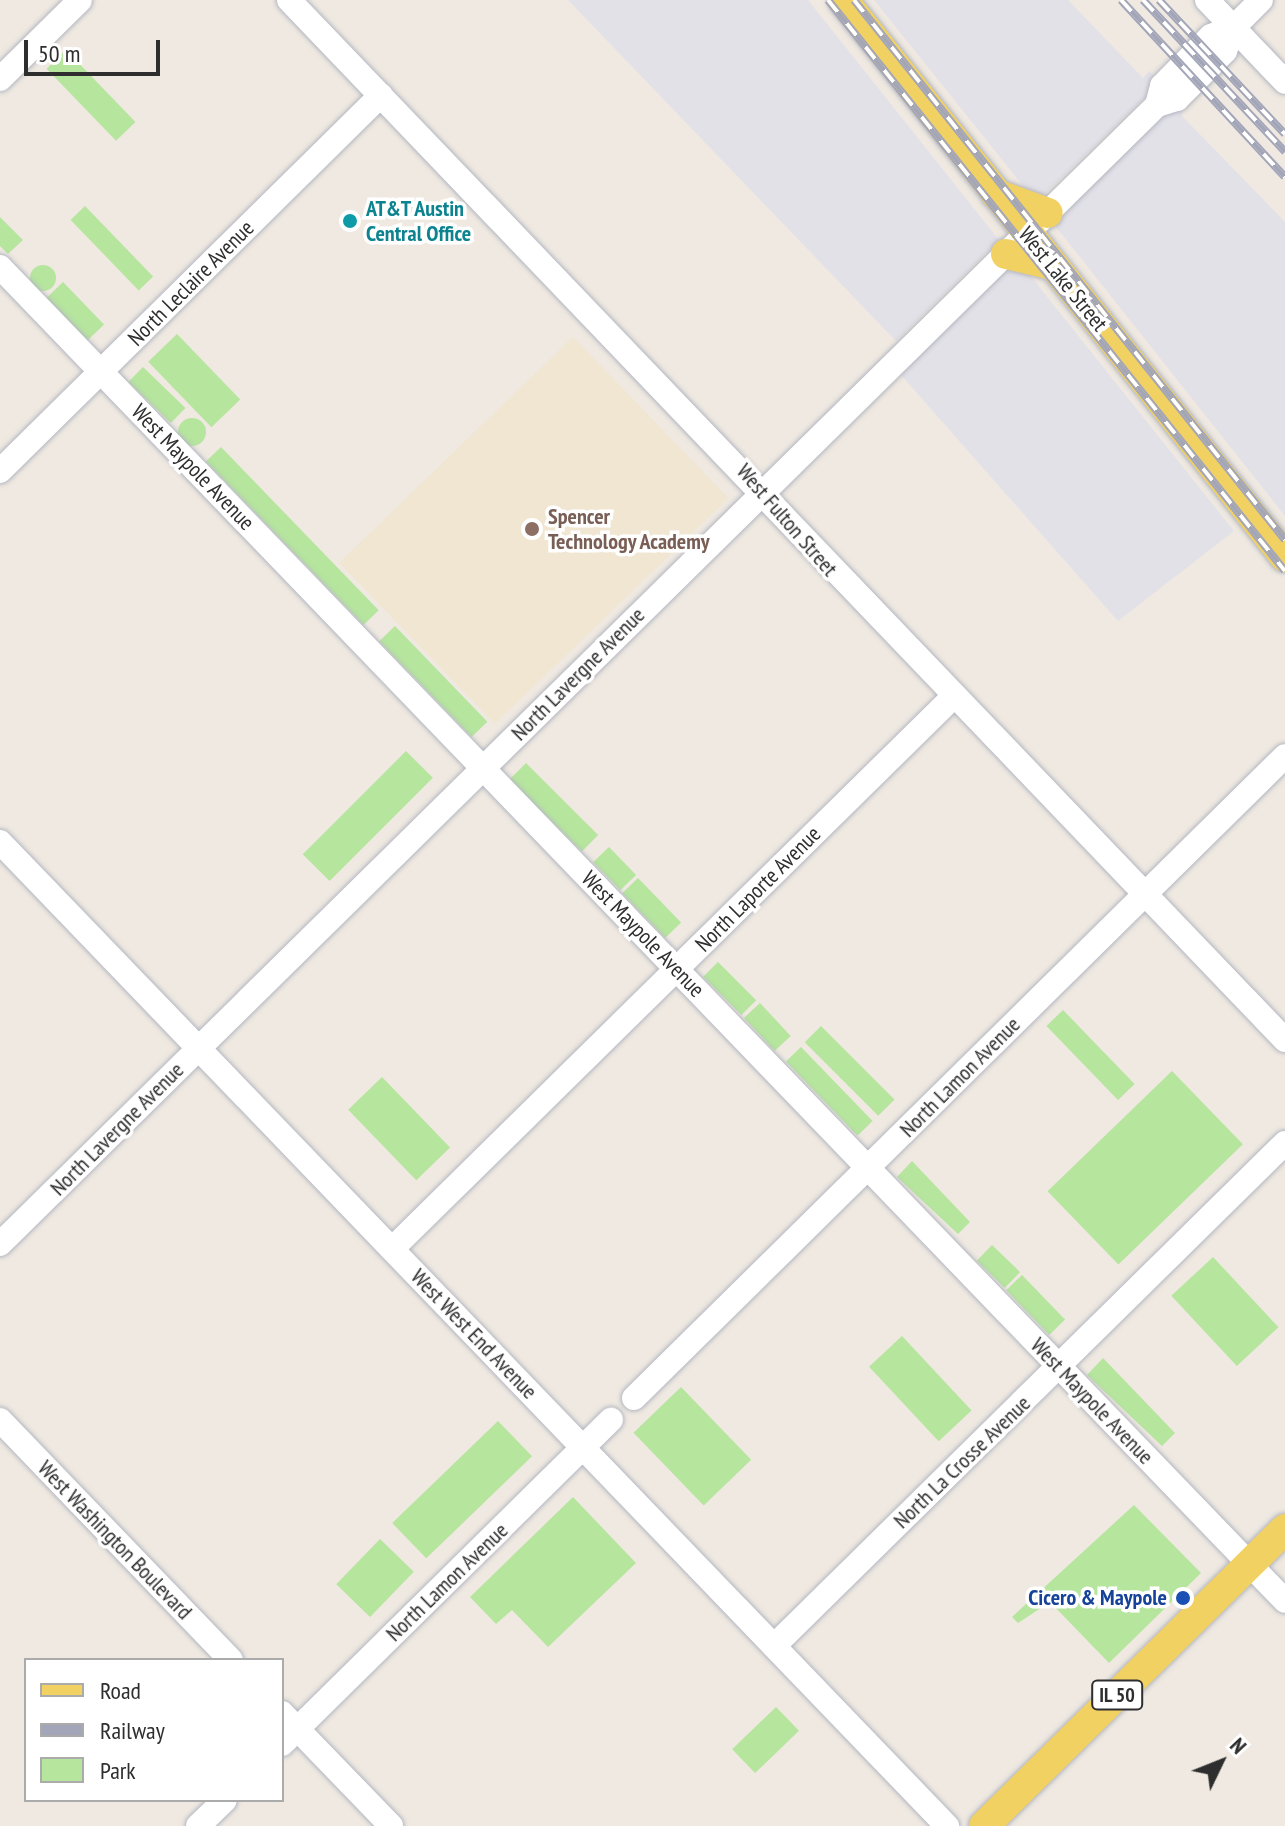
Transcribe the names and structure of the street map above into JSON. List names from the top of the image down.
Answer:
{
  "streets": {
    "main road": ["West Lake Street", "IL 50"],
    "street": [
      "North Leclaire Avenue",
      "West Maypole Avenue",
      "West Fulton Street",
      "North Lavergne Avenue",
      "North Laporte Avenue",
      "North Lamon Avenue",
      "West West End Avenue",
      "North La Crosse Avenue",
      "West Washington Boulevard"
    ]
  },
  "crossings": [
    ["West Lake Street", "North Lavergne Avenue"],
    ["North Leclaire Avenue", "West Maypole Avenue"],
    ["North Leclaire Avenue", "West Fulton Street"],
    ["West Maypole Avenue", "North Lavergne Avenue"],
    ["West Maypole Avenue", "North Laporte Avenue"],
    ["West Maypole Avenue", "North Lamon Avenue"],
    ["West Maypole Avenue", "North La Crosse Avenue"],
    ["West Maypole Avenue", "IL 50"],
    ["West Fulton Street", "North Lavergne Avenue"],
    ["West Fulton Street", "North Laporte Avenue"],
    ["West Fulton Street", "North Lamon Avenue"],
    ["North Lavergne Avenue", "West West End Avenue"],
    ["North Laporte Avenue", "West West End Avenue"],
    ["North Lamon Avenue", "West West End Avenue"],
    ["West West End Avenue", "North La Crosse Avenue"]
  ],
  "places": ["AT&T Austin Central Office", "Spencer Technology Academy", "Cicero & Maypole"],
  "legend": ["Road", "Railway", "Park"],
  "scale_bar": "50 m",
  "north": "top right"
}
